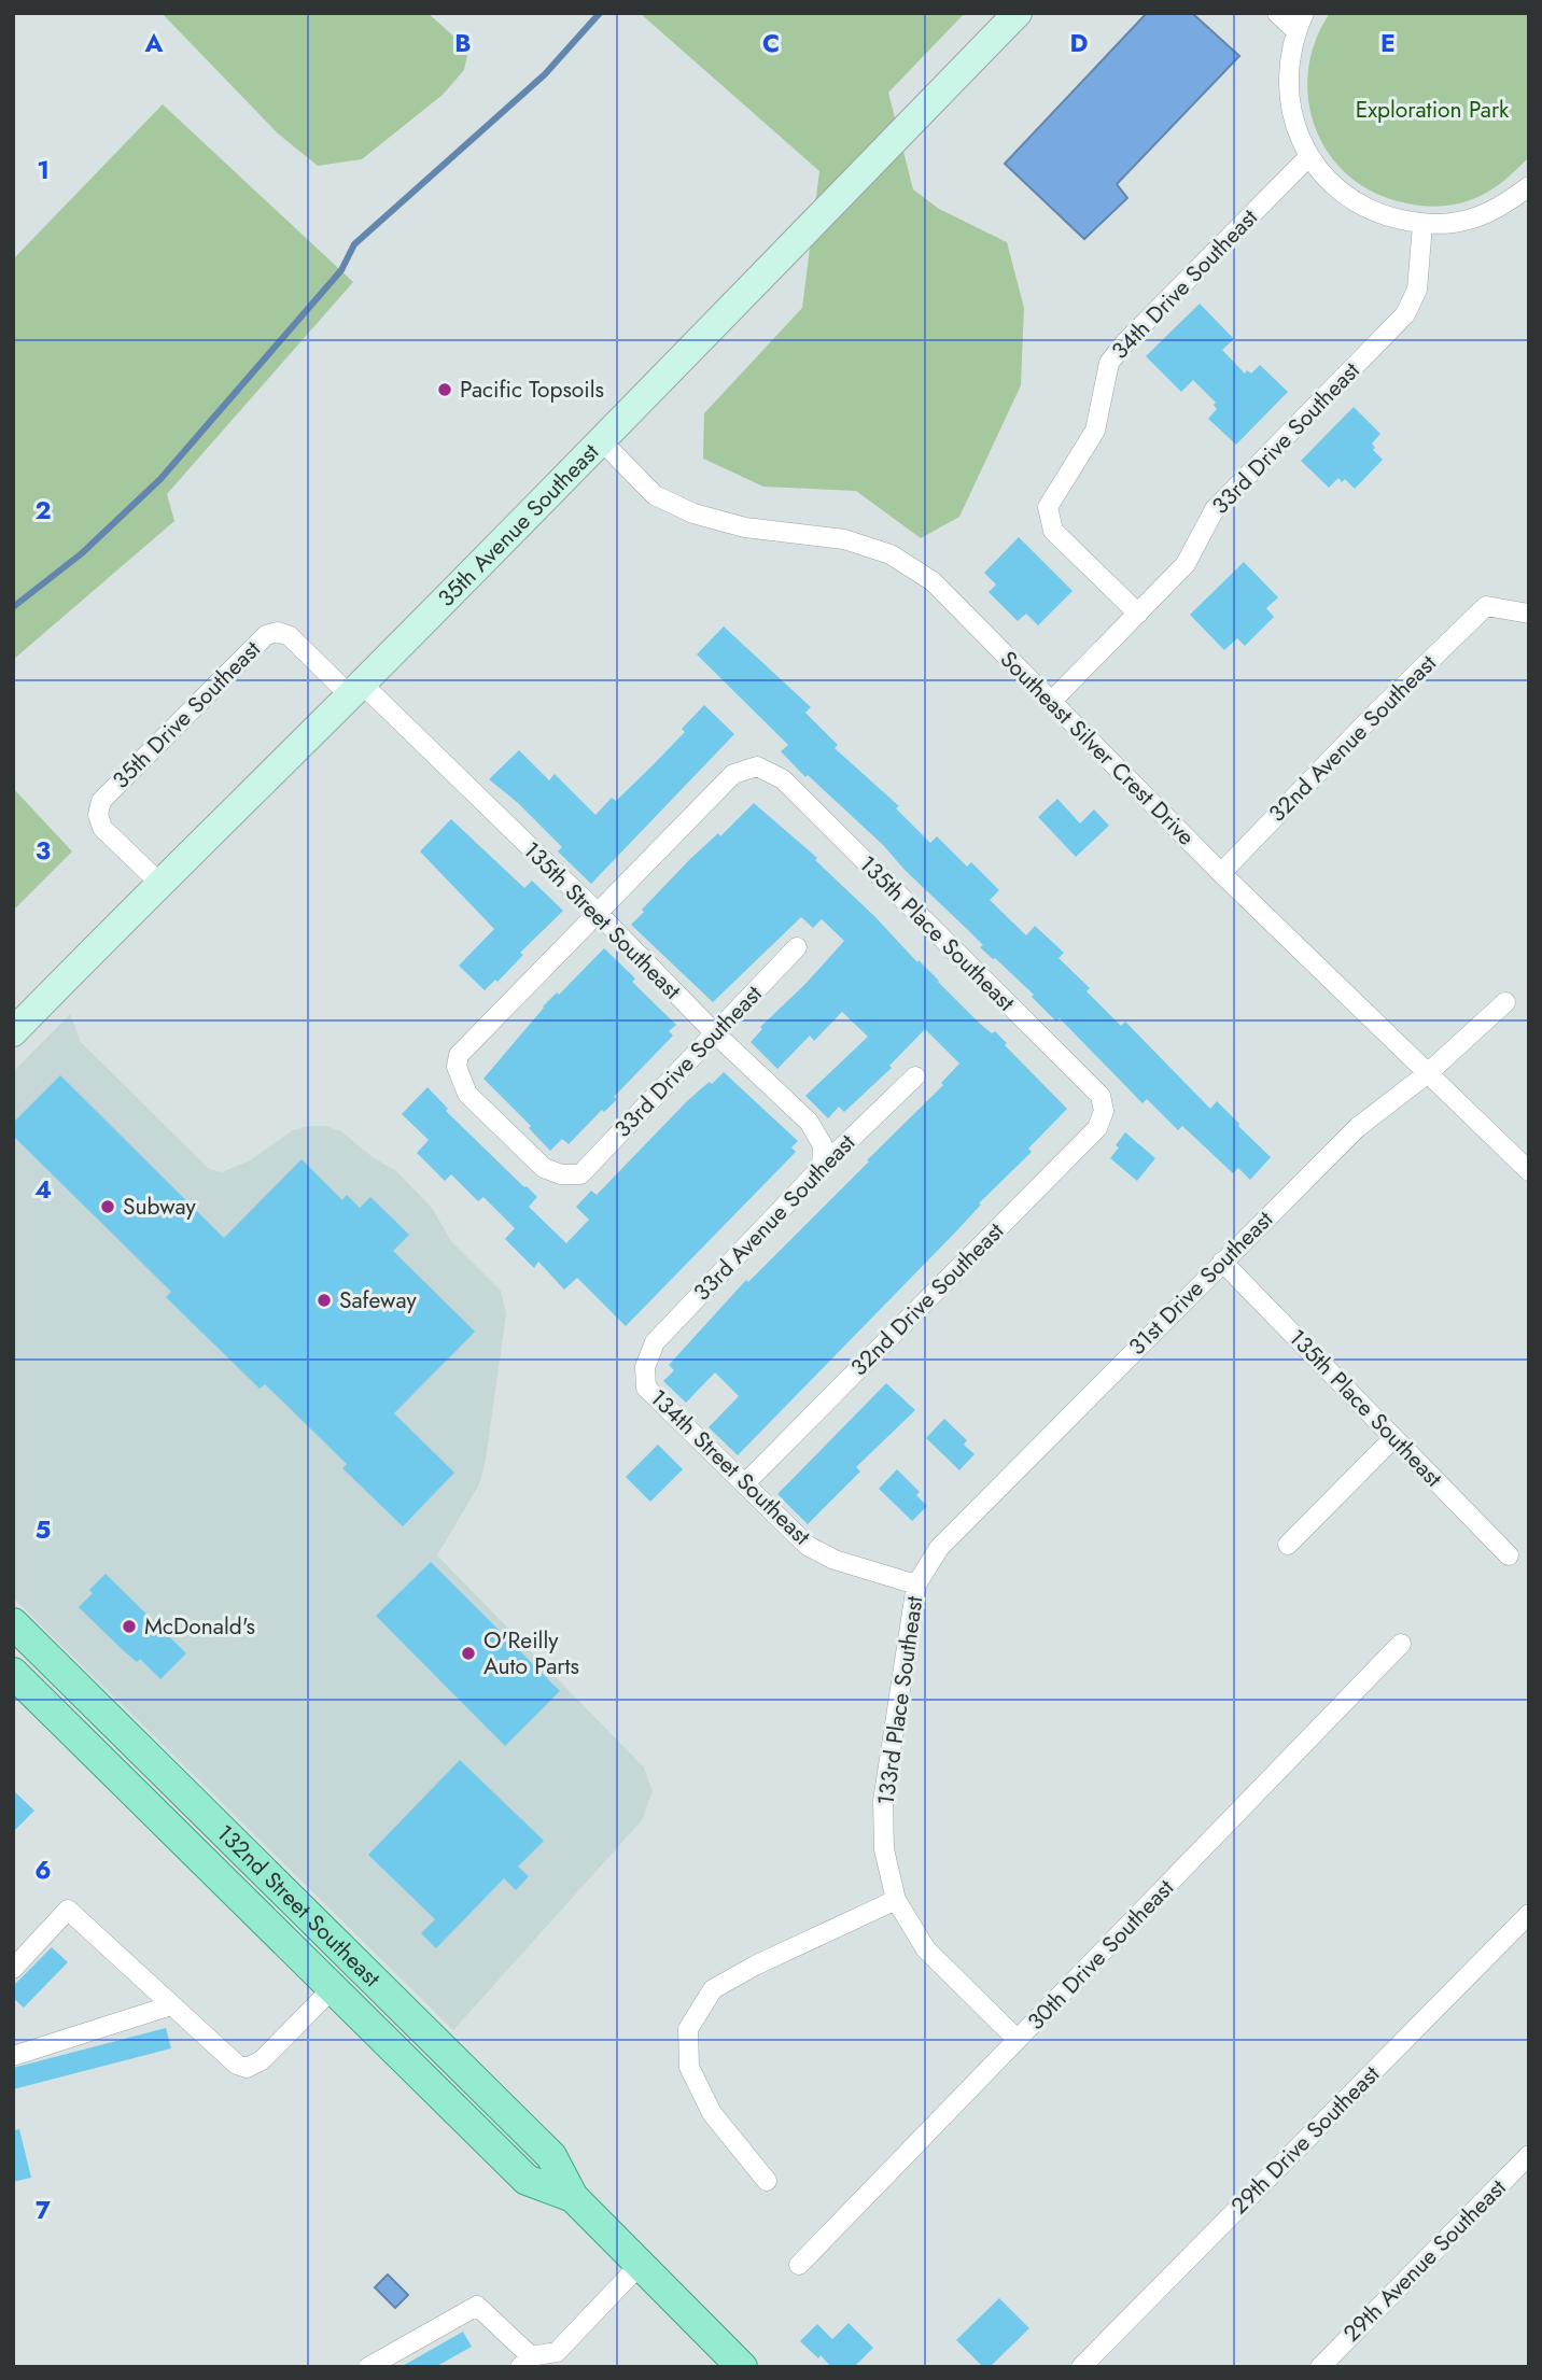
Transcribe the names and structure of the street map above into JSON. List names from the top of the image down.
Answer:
{
  "streets": {
    "main road": ["132nd Street Southeast"],
    "street": [
      "34th Drive Southeast",
      "33rd Drive Southeast",
      "35th Avenue Southeast",
      "35th Drive Southeast",
      "32nd Avenue Southeast",
      "Southeast Silver Crest Drive",
      "135th Street Southeast",
      "135th Place Southeast",
      "33rd Avenue Southeast",
      "31st Drive Southeast",
      "32nd Drive Southeast",
      "134th Street Southeast",
      "133rd Place Southeast",
      "30th Drive Southeast",
      "29th Drive Southeast",
      "29th Avenue Southeast"
    ]
  },
  "crossings": [
    ["34th Drive Southeast", "33rd Drive Southeast"],
    ["33rd Drive Southeast", "Southeast Silver Crest Drive"],
    ["33rd Drive Southeast", "135th Street Southeast"],
    ["33rd Drive Southeast", "135th Place Southeast"],
    ["35th Avenue Southeast", "35th Drive Southeast"],
    ["35th Avenue Southeast", "Southeast Silver Crest Drive"],
    ["35th Avenue Southeast", "135th Street Southeast"],
    ["35th Drive Southeast", "135th Street Southeast"],
    ["32nd Avenue Southeast", "Southeast Silver Crest Drive"],
    ["Southeast Silver Crest Drive", "31st Drive Southeast"],
    ["135th Street Southeast", "135th Place Southeast"],
    ["135th Street Southeast", "33rd Avenue Southeast"],
    ["135th Place Southeast", "31st Drive Southeast"],
    ["135th Place Southeast", "32nd Drive Southeast"],
    ["33rd Avenue Southeast", "134th Street Southeast"],
    ["31st Drive Southeast", "134th Street Southeast"],
    ["31st Drive Southeast", "133rd Place Southeast"],
    ["32nd Drive Southeast", "134th Street Southeast"],
    ["134th Street Southeast", "133rd Place Southeast"],
    ["133rd Place Southeast", "30th Drive Southeast"]
  ],
  "parks": ["Exploration Park"],
  "places": [
    "Pacific Topsoils",
    "Subway",
    "Safeway",
    "McDonald's",
    "O'Reilly Auto Parts"
  ],
  "grid": {
    "columns": [
      "A",
      "B",
      "C",
      "D",
      "E"
    ],
    "rows": [
      "1",
      "2",
      "3",
      "4",
      "5",
      "6",
      "7"
    ]
  }
}
